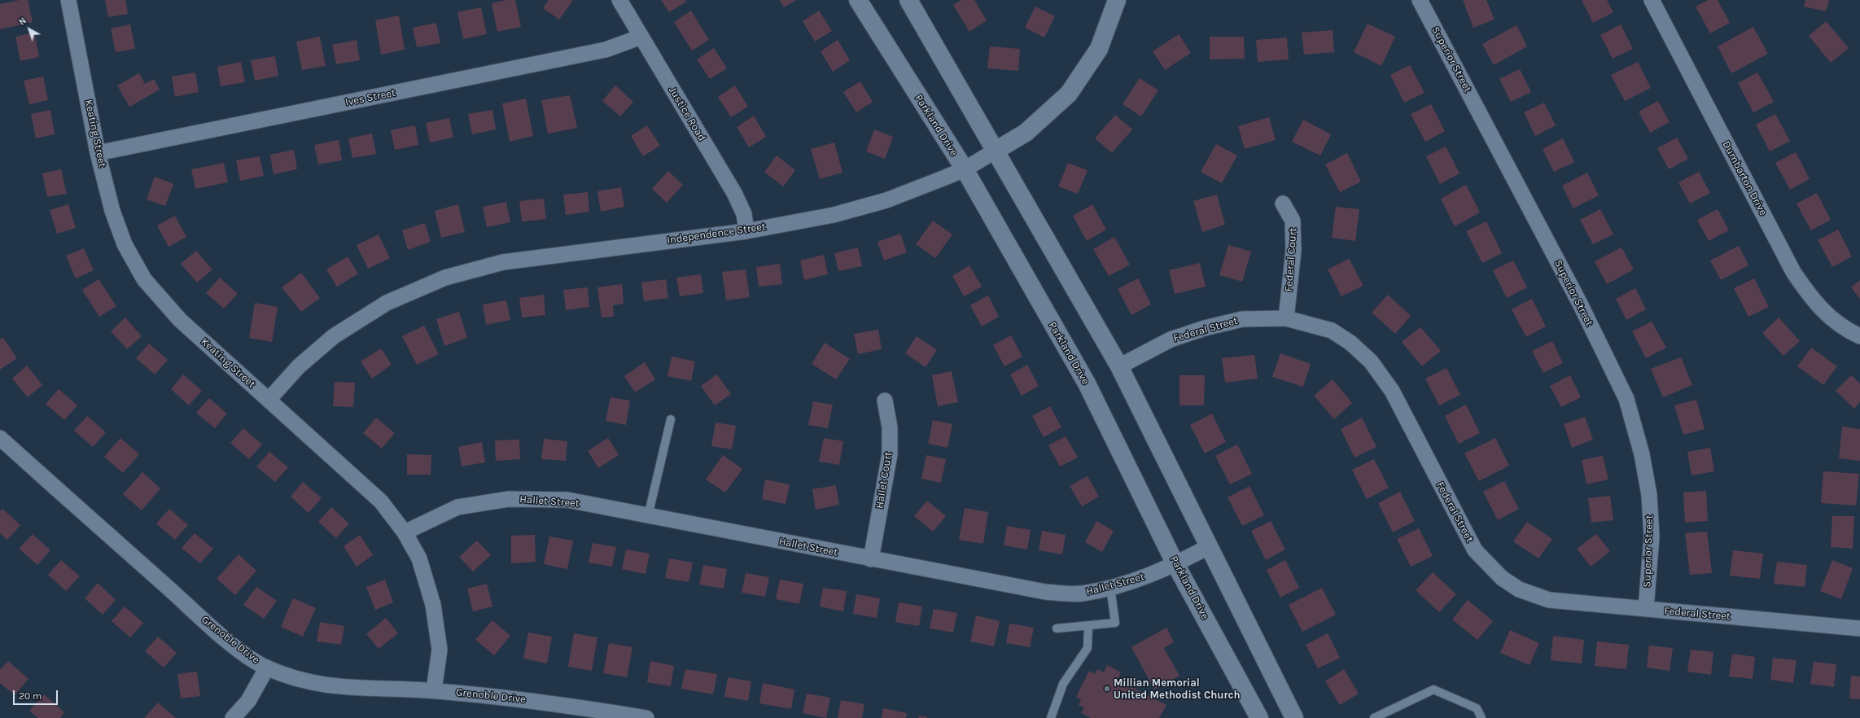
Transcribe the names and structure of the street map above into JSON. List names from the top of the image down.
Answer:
{
  "streets": {
    "street": [
      "Superior Street",
      "Ives Street",
      "Justice Road",
      "Parkland Drive",
      "Keating Street",
      "Dumbarton Drive",
      "Independence Street",
      "Federal Court",
      "Federal Street",
      "Hallet Court",
      "Hallet Street",
      "Grenoble Drive"
    ]
  },
  "crossings": [
    ["Superior Street", "Federal Street"],
    ["Ives Street", "Justice Road"],
    ["Ives Street", "Keating Street"],
    ["Justice Road", "Independence Street"],
    ["Parkland Drive", "Independence Street"],
    ["Parkland Drive", "Hallet Street"],
    ["Keating Street", "Independence Street"],
    ["Keating Street", "Hallet Street"],
    ["Keating Street", "Grenoble Drive"],
    ["Federal Court", "Federal Street"],
    ["Hallet Court", "Hallet Street"]
  ],
  "places": ["Millian Memorial United Methodist Church"],
  "scale_bar": "20 m",
  "north": "top left"
}
